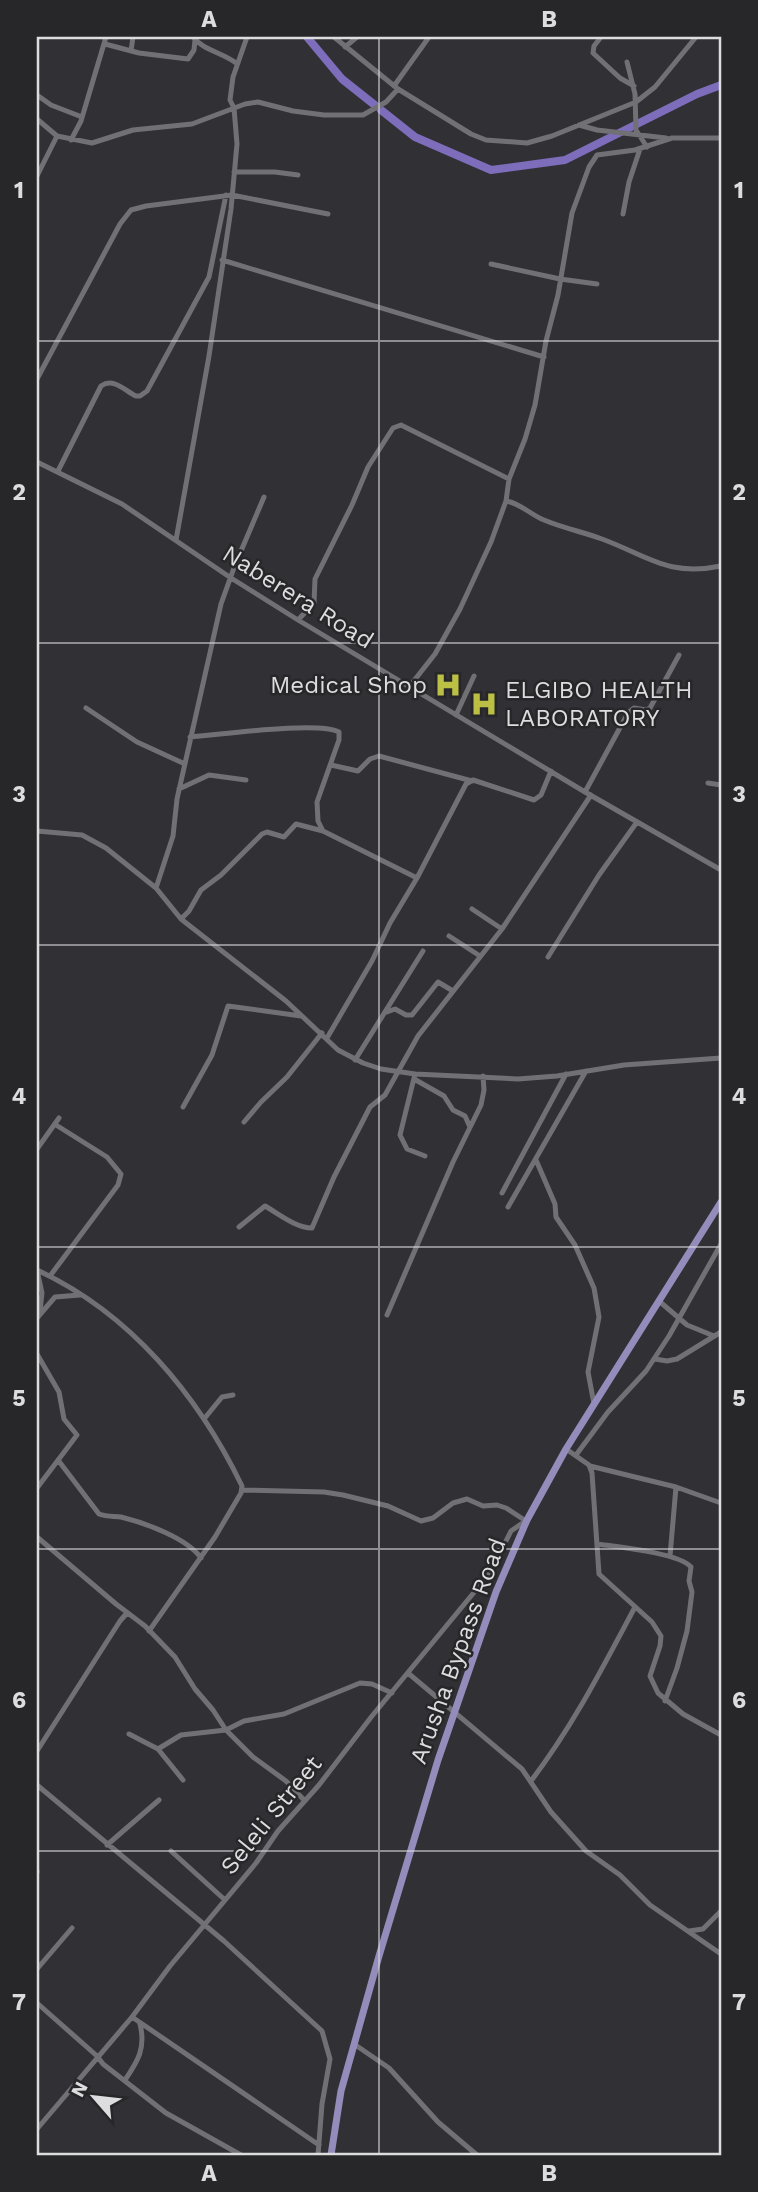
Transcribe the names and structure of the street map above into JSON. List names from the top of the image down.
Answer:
{
  "streets": {
    "main road": ["Arusha Bypass Road"],
    "street": ["Naberera Road", "Seleli Street"]
  },
  "crossings": [
    ["Arusha Bypass Road", "Seleli Street"]
  ],
  "places": {
    "hospital": ["Medical Shop", "ELGIBO HEALTH LABORATORY"]
  },
  "north": "top left",
  "grid": {
    "columns": ["A", "B"],
    "rows": [
      "1",
      "2",
      "3",
      "4",
      "5",
      "6",
      "7"
    ]
  }
}
